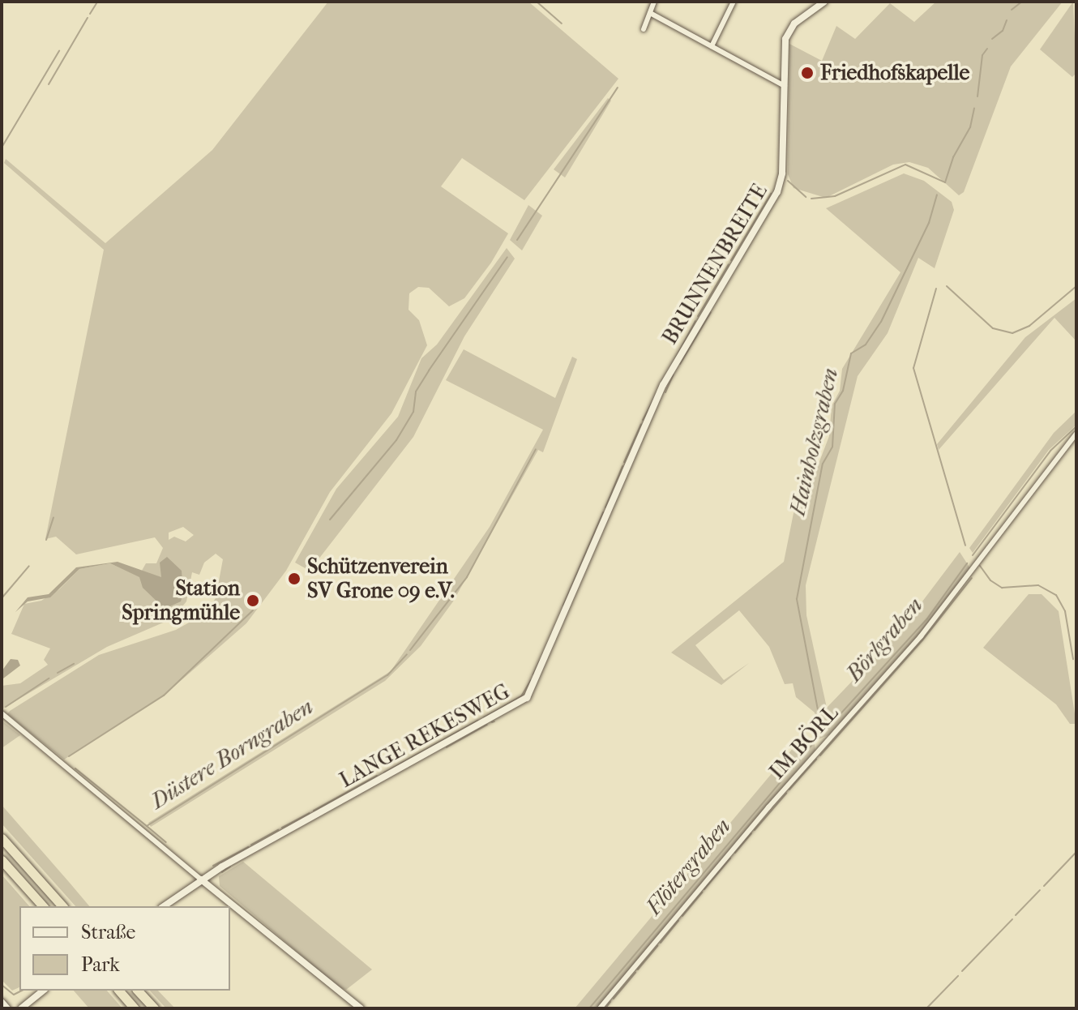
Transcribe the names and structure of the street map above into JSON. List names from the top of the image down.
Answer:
{
  "streets": {
    "street": ["BRUNNENBREITE", "LANGE REKESWEG", "IM BÖRL"]
  },
  "crossings": [
    ["BRUNNENBREITE", "LANGE REKESWEG"]
  ],
  "water": [
    "Hainholzgraben",
    "Börlgraben",
    "Düstere Borngraben",
    "Flötergraben"
  ],
  "places": ["Friedhofskapelle", "Schützenverein SV Grone 09 e.V.", "Station Springmühle"],
  "legend": ["Straße", "Park"]
}
